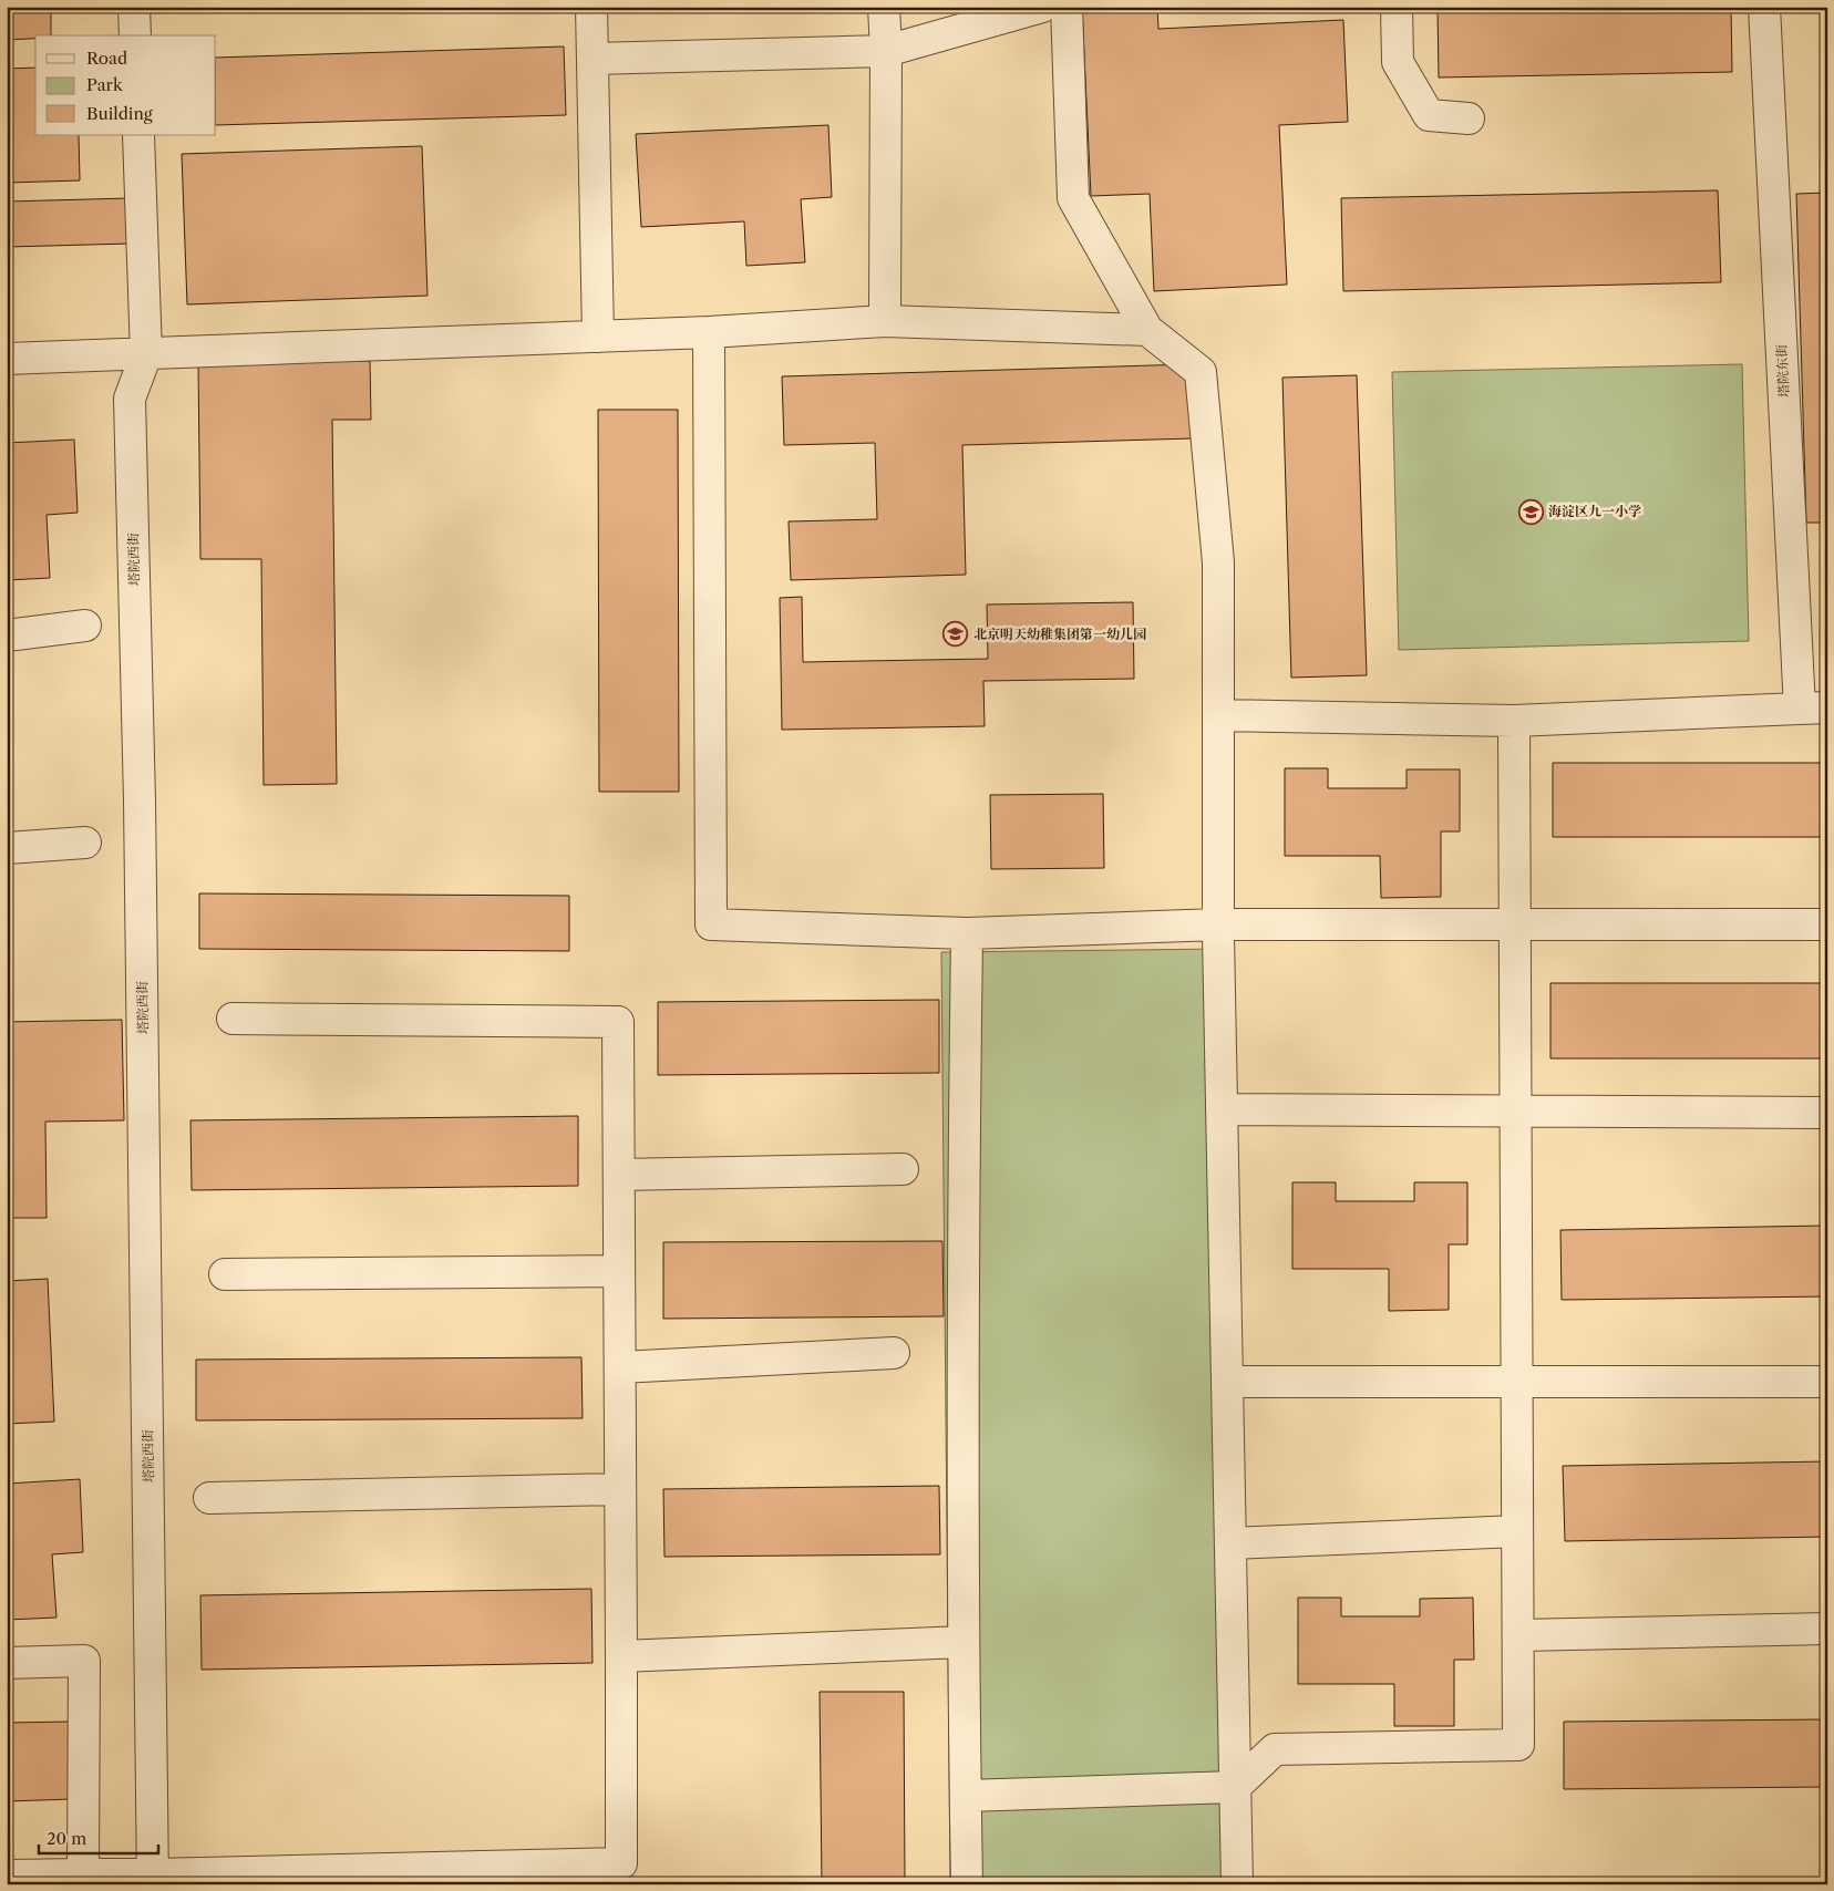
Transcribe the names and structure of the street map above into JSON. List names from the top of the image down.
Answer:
{
  "streets": {
    "street": ["塔院东街", "塔院西街"]
  },
  "places": {
    "school or university": ["海淀区九一小学", "北京明天幼稚集团第一幼儿园"]
  },
  "legend": ["Road", "Park", "Building"],
  "scale_bar": "20 m"
}
